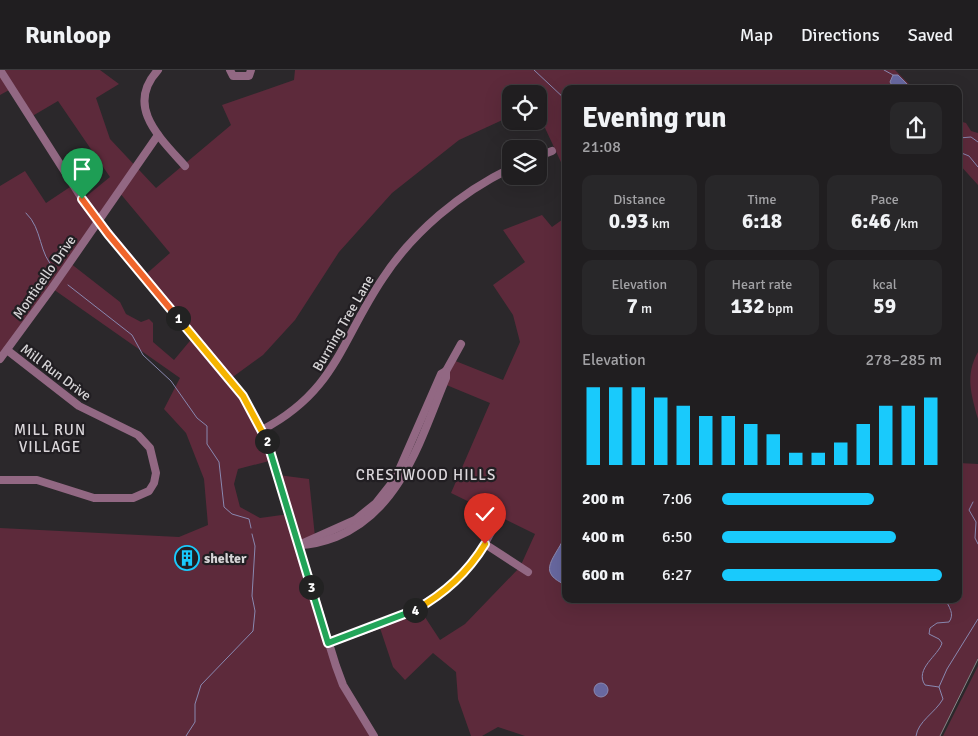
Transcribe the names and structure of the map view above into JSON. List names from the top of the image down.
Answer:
{
  "streets": {
    "street": ["Monticello Drive", "Burning Tree Lane", "Mill Run Drive"]
  },
  "crossings": [
    ["Monticello Drive", "Mill Run Drive"]
  ],
  "districts": ["MILL RUN VILLAGE", "CRESTWOOD HILLS"],
  "places": {
    "building": ["shelter"]
  },
  "page": {
    "header": "Runloop",
    "nav": ["Map", "Directions", "Saved"],
    "heading": ["Evening run", "21:08"],
    "stats": [
      ["Distance", "0.93 km"],
      ["Time", "6:18"],
      ["Pace", "6:46 /km"],
      ["Elevation", "7 m"],
      ["Heart rate", "132 bpm"],
      ["kcal", "59"]
    ],
    "pins": [
      "1",
      "2",
      "3",
      "4"
    ],
    "chart": ["Elevation", "278–285 m"],
    "list": [
      {
        "name": "200 m",
        "note": "7:06"
      },
      {
        "name": "400 m",
        "note": "6:50"
      },
      {
        "name": "600 m",
        "note": "6:27"
      }
    ]
  }
}
